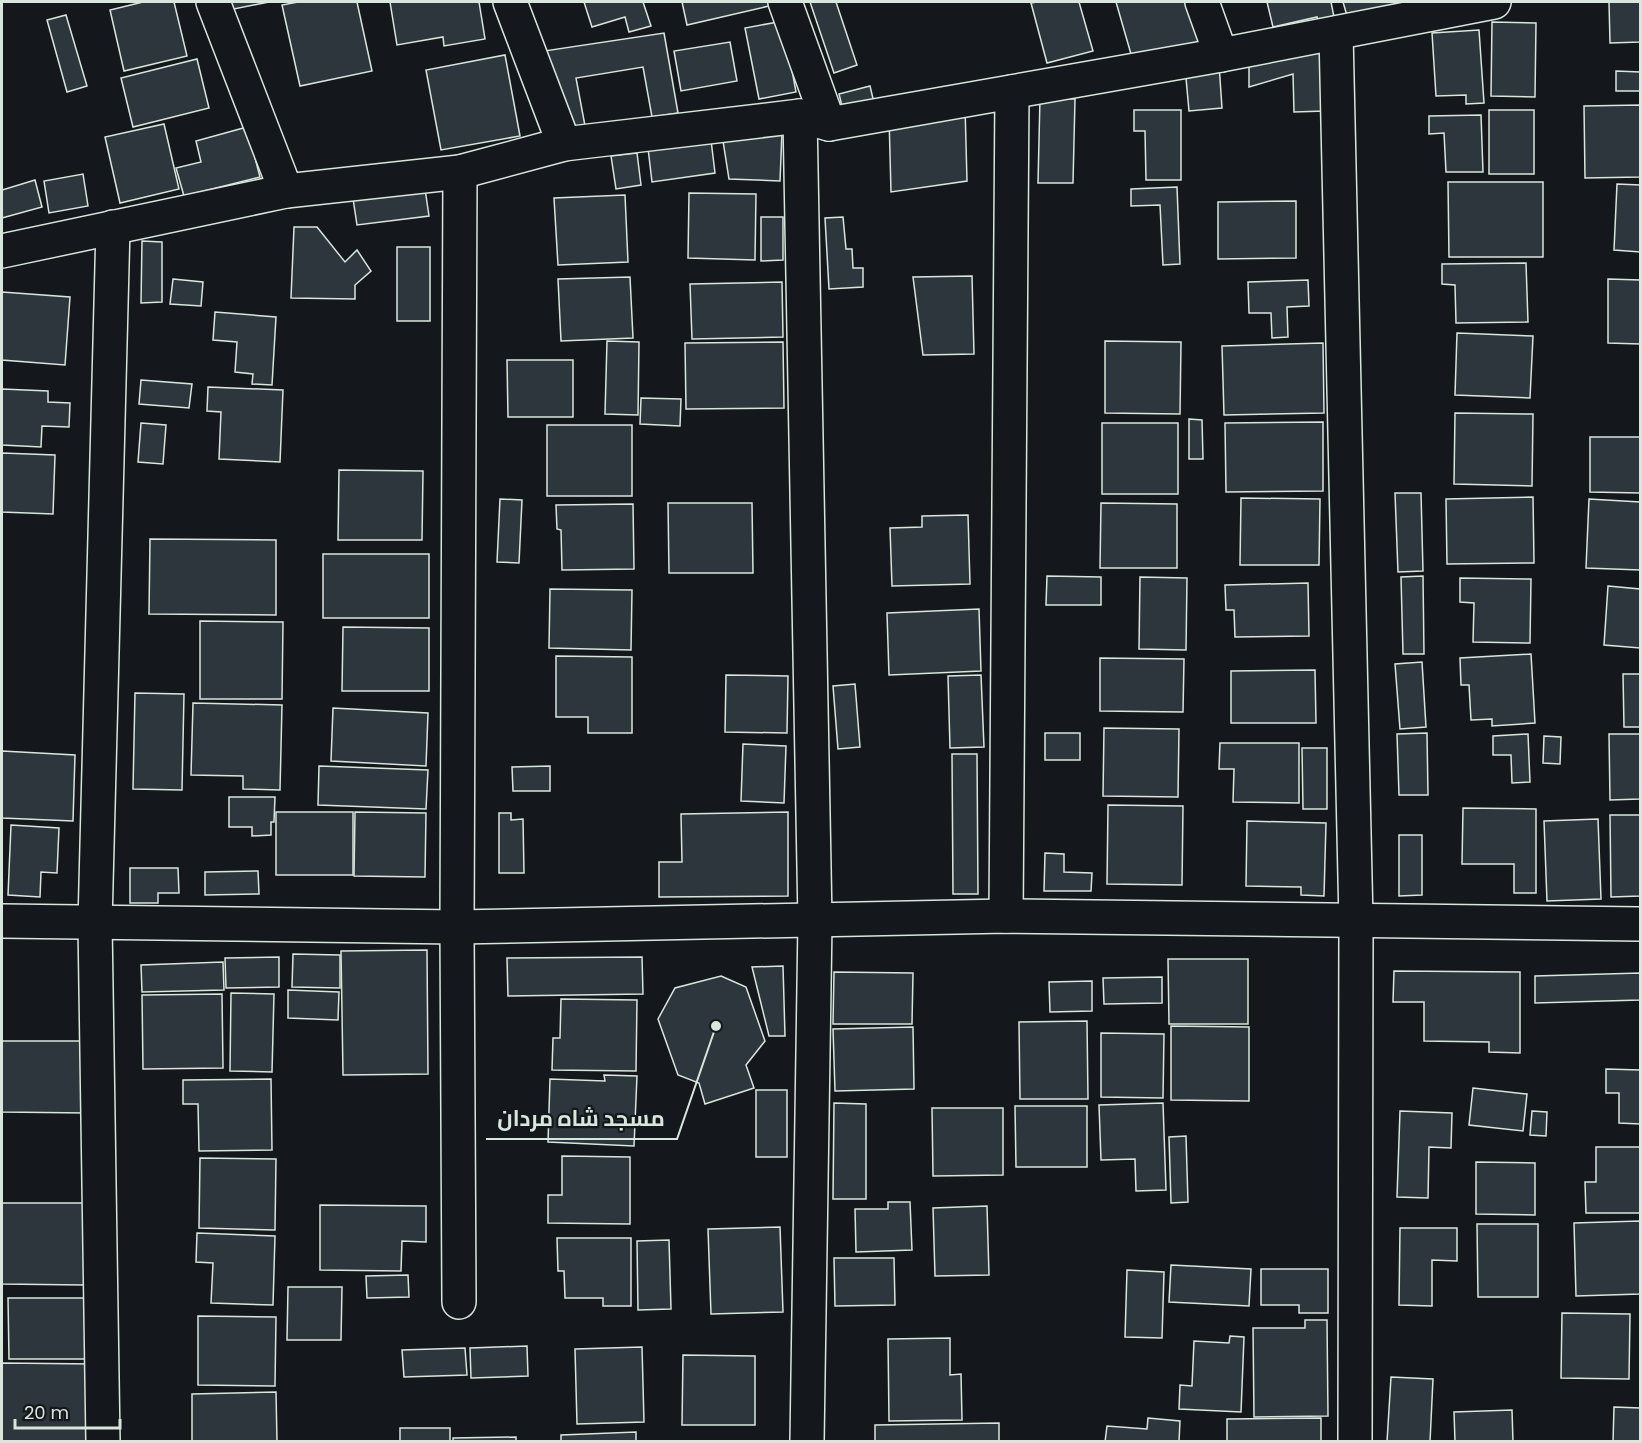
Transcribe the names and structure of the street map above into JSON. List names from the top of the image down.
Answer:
{
  "places": ["مسجد شاه مردان"],
  "scale_bar": "20 m"
}
